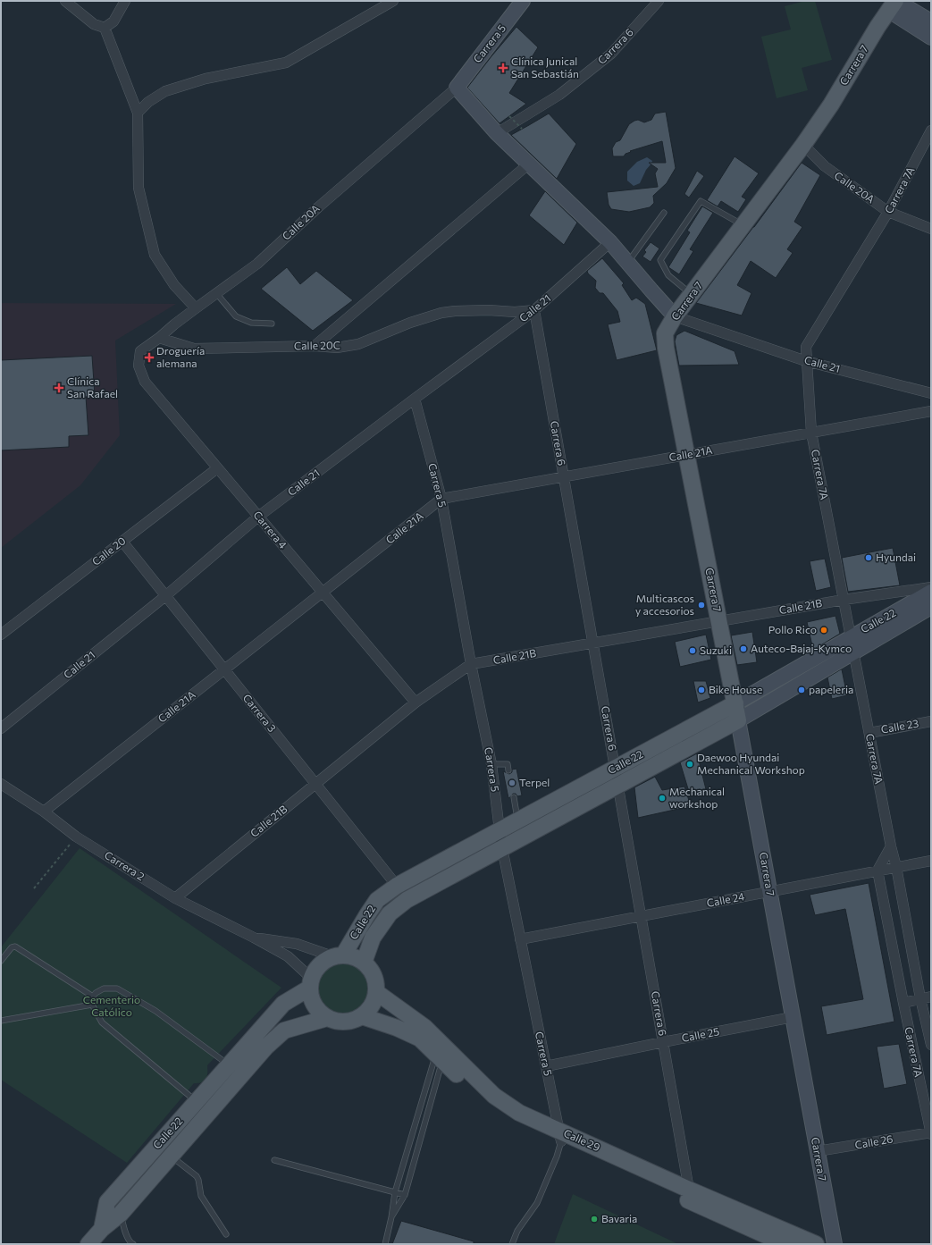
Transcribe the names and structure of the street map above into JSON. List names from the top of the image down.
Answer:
{
  "streets": {
    "main road": ["Carrera 7", "Calle 22", "Calle 29"],
    "street": [
      "Carrera 5",
      "Carrera 6",
      "Calle 20A",
      "Carrera 7A",
      "Calle 21",
      "Calle 20C",
      "Calle 21A",
      "Carrera 4",
      "Calle 20",
      "Calle 21B",
      "Carrera 3",
      "Calle 23",
      "Carrera 2",
      "Calle 24",
      "Calle 25",
      "Calle 26"
    ]
  },
  "crossings": [
    ["Carrera 5", "Calle 20A"],
    ["Carrera 5", "Calle 21"],
    ["Carrera 5", "Calle 21A"],
    ["Carrera 5", "Calle 21B"],
    ["Carrera 5", "Calle 22"],
    ["Carrera 5", "Calle 24"],
    ["Carrera 5", "Calle 25"],
    ["Carrera 5", "Calle 29"],
    ["Carrera 6", "Calle 21"],
    ["Carrera 6", "Calle 20C"],
    ["Carrera 6", "Calle 21A"],
    ["Carrera 6", "Calle 21B"],
    ["Carrera 6", "Calle 22"],
    ["Carrera 6", "Calle 24"],
    ["Carrera 6", "Calle 25"],
    ["Carrera 6", "Calle 29"],
    ["Carrera 7", "Calle 20A"],
    ["Carrera 7", "Calle 21"],
    ["Carrera 7", "Calle 21A"],
    ["Carrera 7", "Calle 21B"],
    ["Carrera 7", "Calle 22"],
    ["Carrera 7", "Calle 24"],
    ["Carrera 7", "Calle 25"],
    ["Carrera 7", "Calle 26"],
    ["Calle 20A", "Carrera 7A"],
    ["Calle 20A", "Calle 20C"],
    ["Calle 20A", "Carrera 4"],
    ["Carrera 7A", "Calle 21"],
    ["Carrera 7A", "Calle 21A"],
    ["Carrera 7A", "Calle 21B"],
    ["Carrera 7A", "Calle 22"],
    ["Carrera 7A", "Calle 23"],
    ["Carrera 7A", "Calle 24"],
    ["Carrera 7A", "Calle 26"],
    ["Calle 21", "Calle 20C"],
    ["Calle 21", "Carrera 4"],
    ["Calle 21", "Carrera 3"],
    ["Calle 21A", "Carrera 4"],
    ["Calle 21A", "Carrera 3"],
    ["Calle 21A", "Carrera 2"],
    ["Carrera 4", "Calle 20"],
    ["Carrera 4", "Calle 21B"],
    ["Calle 20", "Carrera 3"],
    ["Calle 21B", "Carrera 3"],
    ["Calle 21B", "Carrera 2"],
    ["Calle 22", "Carrera 3"],
    ["Calle 22", "Carrera 2"],
    ["Calle 22", "Calle 29"],
    ["Carrera 2", "Calle 29"]
  ],
  "parks": ["Cementerio Católico"],
  "places": {
    "health": ["Clínica Junical San Sebastián", "Droguería alemana", "Clínica San Rafael"],
    "other": [
      "Hyundai",
      "Multicascos y accesorios",
      "Pollo Rico",
      "Auteco-Bajaj-Kymco",
      "Suzuki",
      "Bike House",
      "papeleria",
      "Daewoo Hyundai Mechanical Workshop",
      "Terpel",
      "Mechanical workshop",
      "Bavaria"
    ]
  }
}
